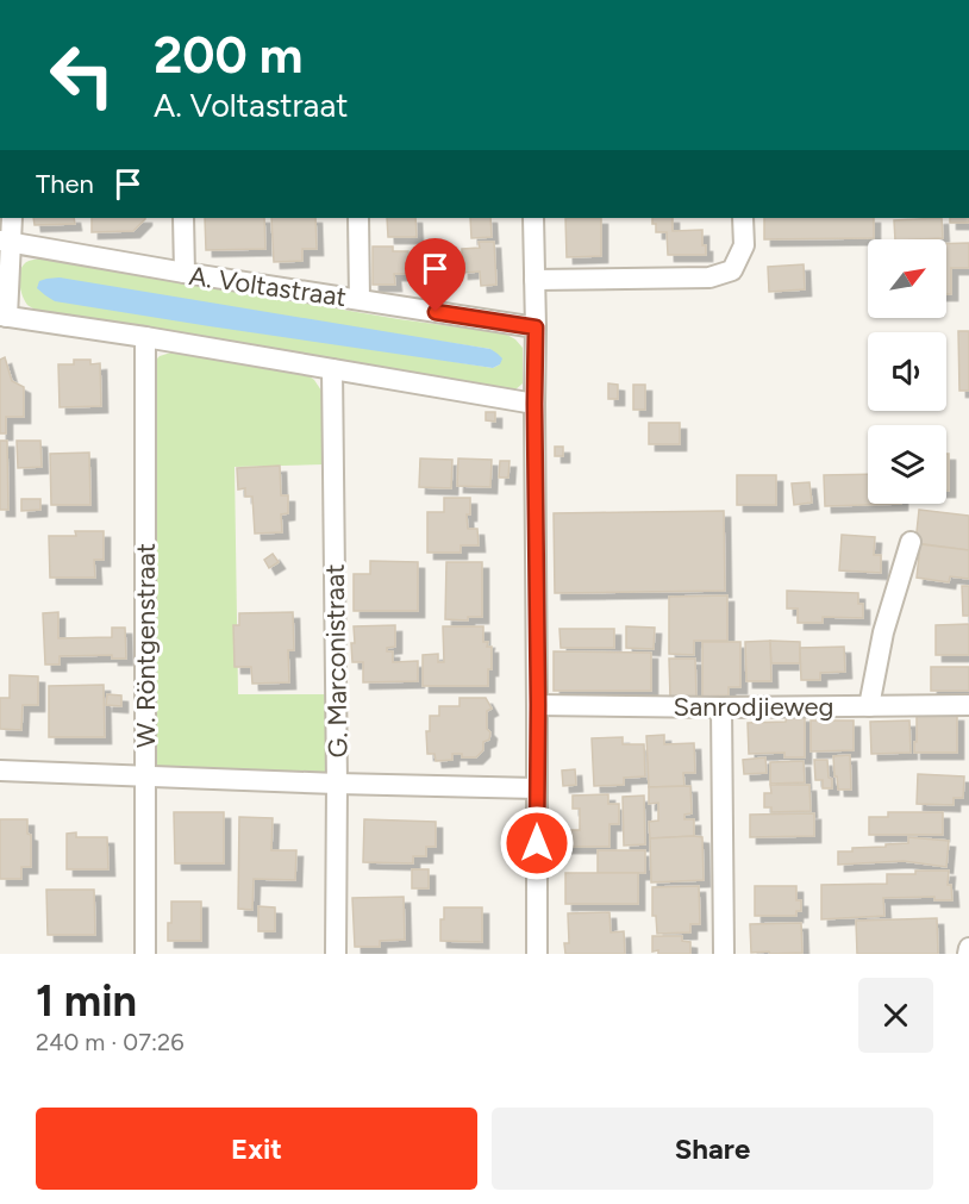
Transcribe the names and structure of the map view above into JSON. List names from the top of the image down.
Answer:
{
  "streets": {
    "street": [
      "A. Voltastraat",
      "W. Röntgenstraat",
      "G. Marconistraat",
      "Sanrodjieweg"
    ]
  },
  "north": "top right",
  "page": {
    "turn": ["200 m", "A. Voltastraat"],
    "then": "Then",
    "heading": ["1 min", "240 m · 07:26"],
    "buttons": ["Exit", "Share"]
  }
}
